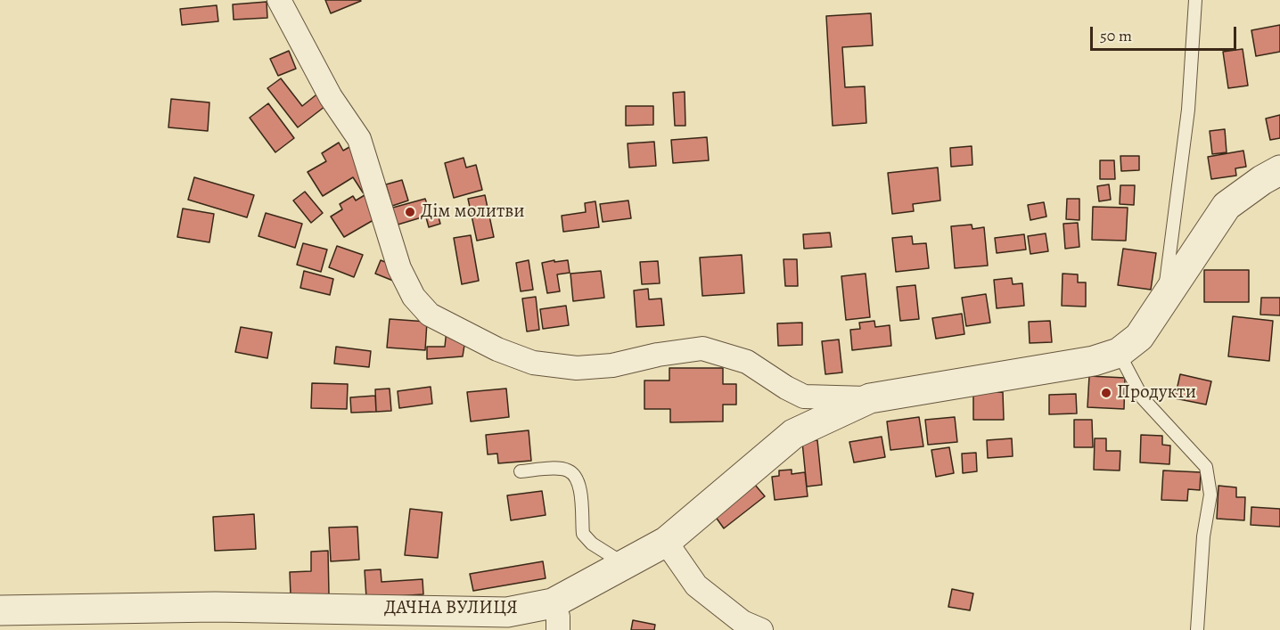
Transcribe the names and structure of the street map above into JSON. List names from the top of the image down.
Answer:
{
  "streets": {
    "street": ["ДАЧНА ВУЛИЦЯ"]
  },
  "places": ["Дім молитви", "Продукти"],
  "scale_bar": "50 m"
}
